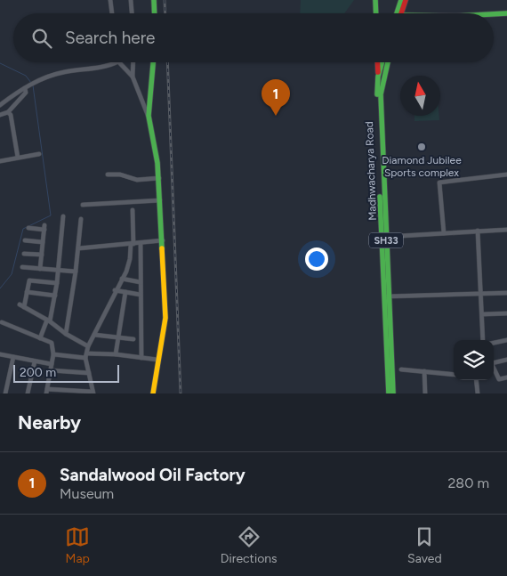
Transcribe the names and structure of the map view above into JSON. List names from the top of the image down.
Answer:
{
  "streets": {
    "main road": ["Madhwacharya Road", "SH33"]
  },
  "crossings": [
    ["Madhwacharya Road", "SH33"]
  ],
  "places": ["Diamond Jubilee Sports complex"],
  "scale_bar": "200 m",
  "north": "top",
  "page": {
    "search": "Search here",
    "pins": "1",
    "scale": "200 m",
    "heading": "Nearby",
    "list": [
      {
        "mark": "1",
        "name": "Sandalwood Oil Factory",
        "note": "Museum",
        "value": "280 m"
      }
    ],
    "nav": ["Map", "Directions", "Saved"]
  }
}
